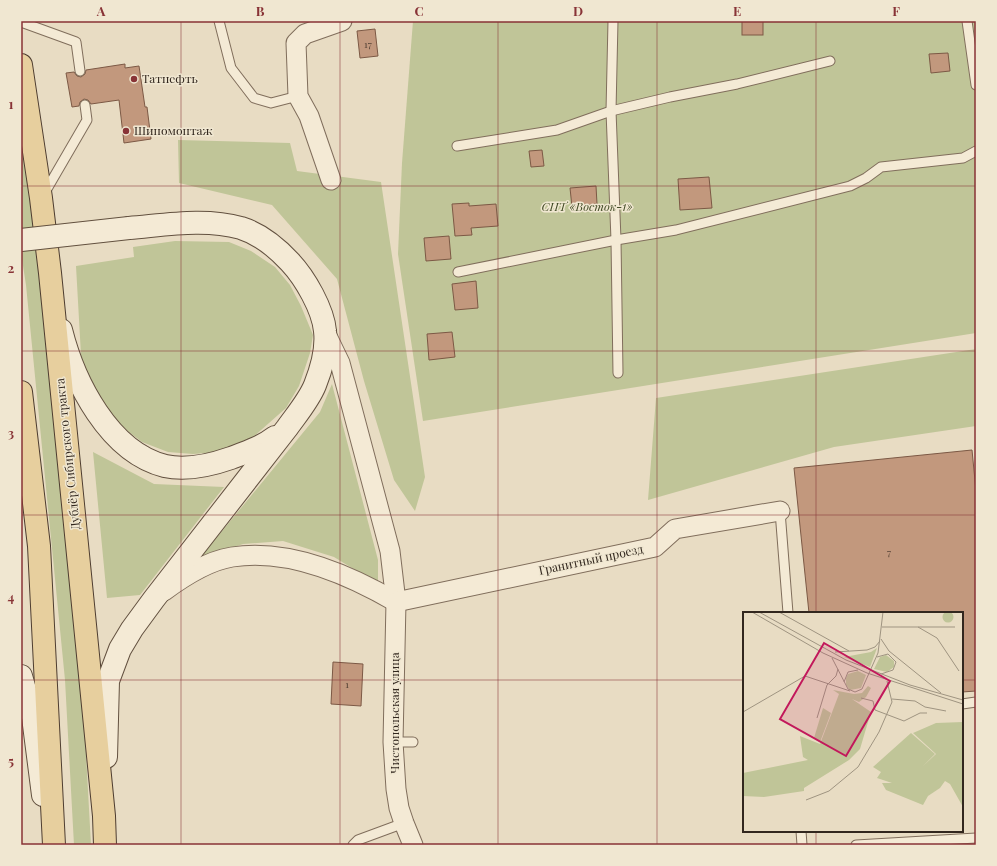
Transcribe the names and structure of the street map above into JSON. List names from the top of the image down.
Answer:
{
  "streets": {
    "main road": ["Дублёр Сибирского тракта"],
    "street": ["Гранитный проезд", "Чистопольская улица"]
  },
  "crossings": [
    ["Гранитный проезд", "Чистопольская улица"]
  ],
  "parks": ["СНТ «Восток-1»"],
  "places": ["Татнефть", "Шиномонтаж"],
  "house_numbers": ["17", "7", "1"],
  "grid": {
    "columns": [
      "A",
      "B",
      "C",
      "D",
      "E",
      "F"
    ],
    "rows": [
      "1",
      "2",
      "3",
      "4",
      "5"
    ]
  }
}
